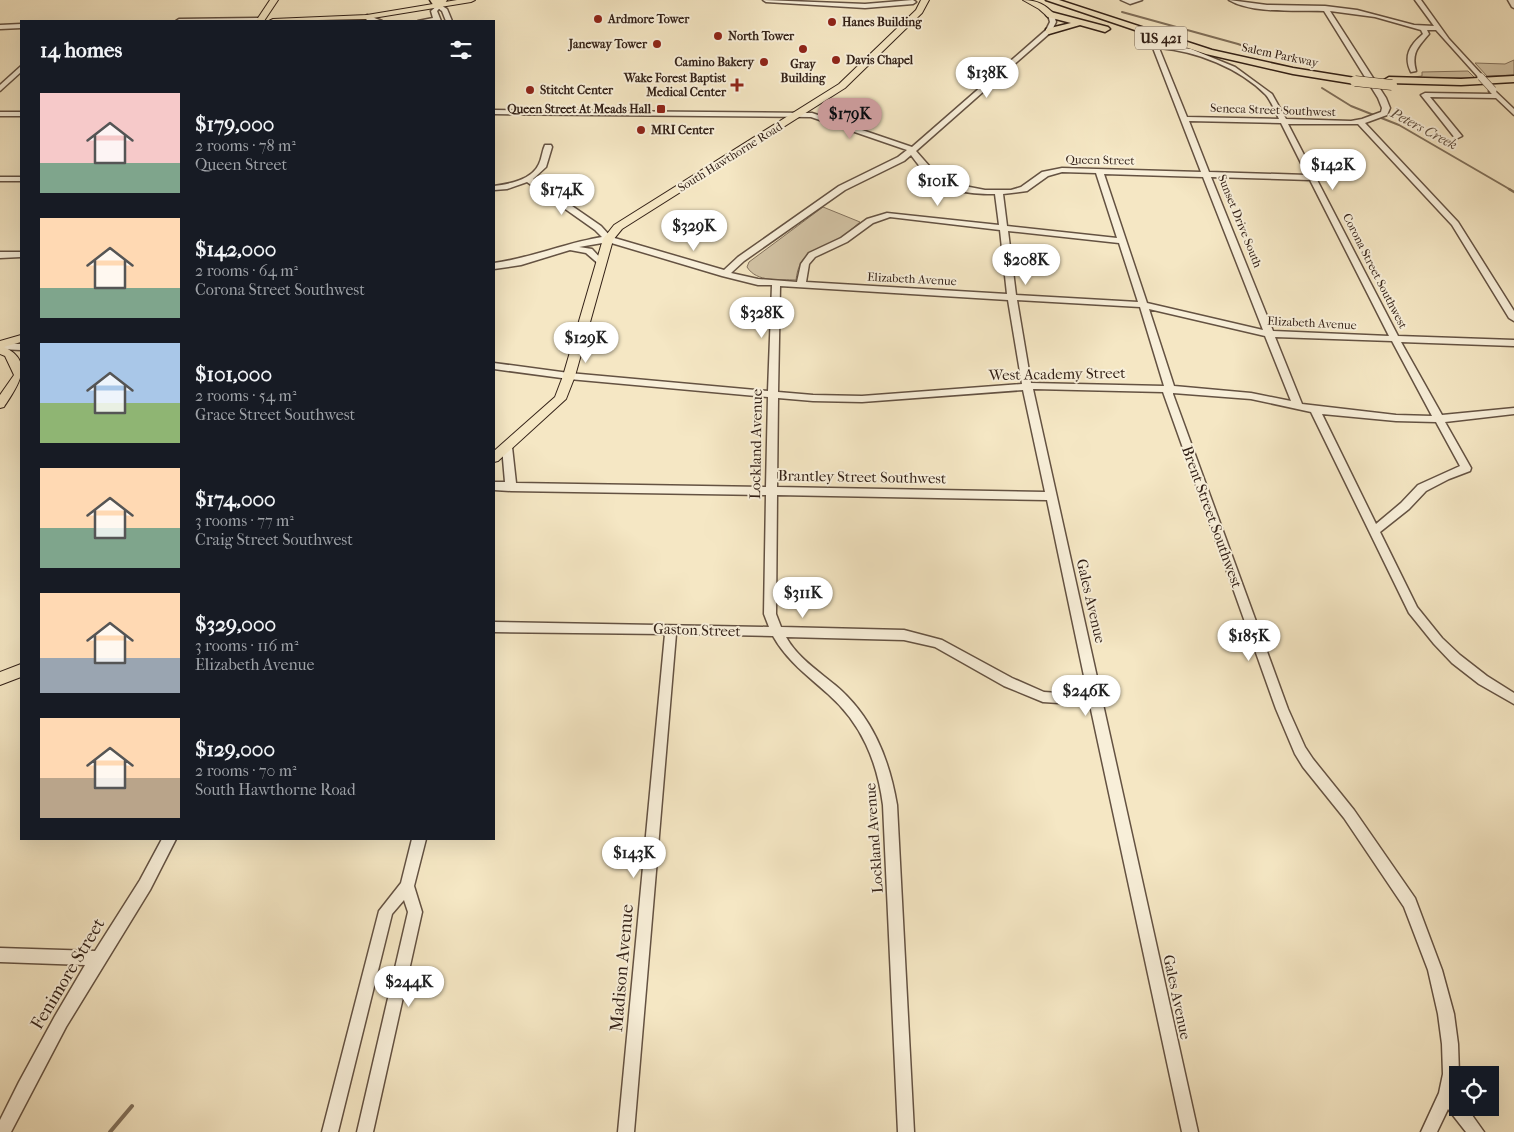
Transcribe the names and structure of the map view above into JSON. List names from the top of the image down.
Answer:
{
  "streets": {
    "highway": ["US 421", "Salem Parkway"],
    "main road": ["South Hawthorne Road"],
    "street": [
      "Seneca Street Southwest",
      "Queen Street",
      "Sunset Drive South",
      "Corona Street Southwest",
      "Elizabeth Avenue",
      "West Academy Street",
      "Lockland Avenue",
      "Brantley Street Southwest",
      "Brent Street Southwest",
      "Gales Avenue",
      "Gaston Street",
      "Madison Avenue",
      "Fenimore Street"
    ]
  },
  "crossings": [
    ["Seneca Street Southwest", "Sunset Drive South"],
    ["Seneca Street Southwest", "Corona Street Southwest"],
    ["South Hawthorne Road", "Queen Street"],
    ["South Hawthorne Road", "Elizabeth Avenue"],
    ["South Hawthorne Road", "West Academy Street"],
    ["Queen Street", "Sunset Drive South"],
    ["Queen Street", "Corona Street Southwest"],
    ["Queen Street", "Brent Street Southwest"],
    ["Queen Street", "Gales Avenue"],
    ["Sunset Drive South", "Corona Street Southwest"],
    ["Sunset Drive South", "Elizabeth Avenue"],
    ["Sunset Drive South", "West Academy Street"],
    ["Corona Street Southwest", "Elizabeth Avenue"],
    ["Corona Street Southwest", "West Academy Street"],
    ["Elizabeth Avenue", "Lockland Avenue"],
    ["Elizabeth Avenue", "Brent Street Southwest"],
    ["Elizabeth Avenue", "Gales Avenue"],
    ["West Academy Street", "Lockland Avenue"],
    ["West Academy Street", "Brent Street Southwest"],
    ["West Academy Street", "Gales Avenue"],
    ["Lockland Avenue", "Brantley Street Southwest"],
    ["Lockland Avenue", "Gaston Street"],
    ["Brantley Street Southwest", "Gales Avenue"],
    ["Gales Avenue", "Gaston Street"],
    ["Gaston Street", "Madison Avenue"]
  ],
  "water": ["Peters Creek"],
  "places": {
    "other": [
      "Ardmore Tower",
      "Hanes Building",
      "North Tower",
      "Janeway Tower",
      "Gray Building",
      "Davis Chapel",
      "Camino Bakery",
      "Stitcht Center",
      "MRI Center"
    ],
    "health": ["Wake Forest Baptist Medical Center"],
    "transit": ["Queen Street At Meads Hall"]
  },
  "page": {
    "heading": "14 homes",
    "price": [
      "$138K",
      "$179K",
      "$142K",
      "$101K",
      "$174K",
      "$329K",
      "$208K",
      "$328K",
      "$129K",
      "$311K",
      "$185K",
      "$246K",
      "$143K",
      "$244K"
    ],
    "list": [
      {
        "name": "$179,000",
        "note": "2 rooms · 78 m² · Queen Street"
      },
      {
        "name": "$142,000",
        "note": "2 rooms · 64 m² · Corona Street Southwest"
      },
      {
        "name": "$101,000",
        "note": "2 rooms · 54 m² · Grace Street Southwest"
      },
      {
        "name": "$174,000",
        "note": "3 rooms · 77 m² · Craig Street Southwest"
      },
      {
        "name": "$329,000",
        "note": "3 rooms · 116 m² · Elizabeth Avenue"
      },
      {
        "name": "$129,000",
        "note": "2 rooms · 70 m² · South Hawthorne Road"
      }
    ]
  }
}
